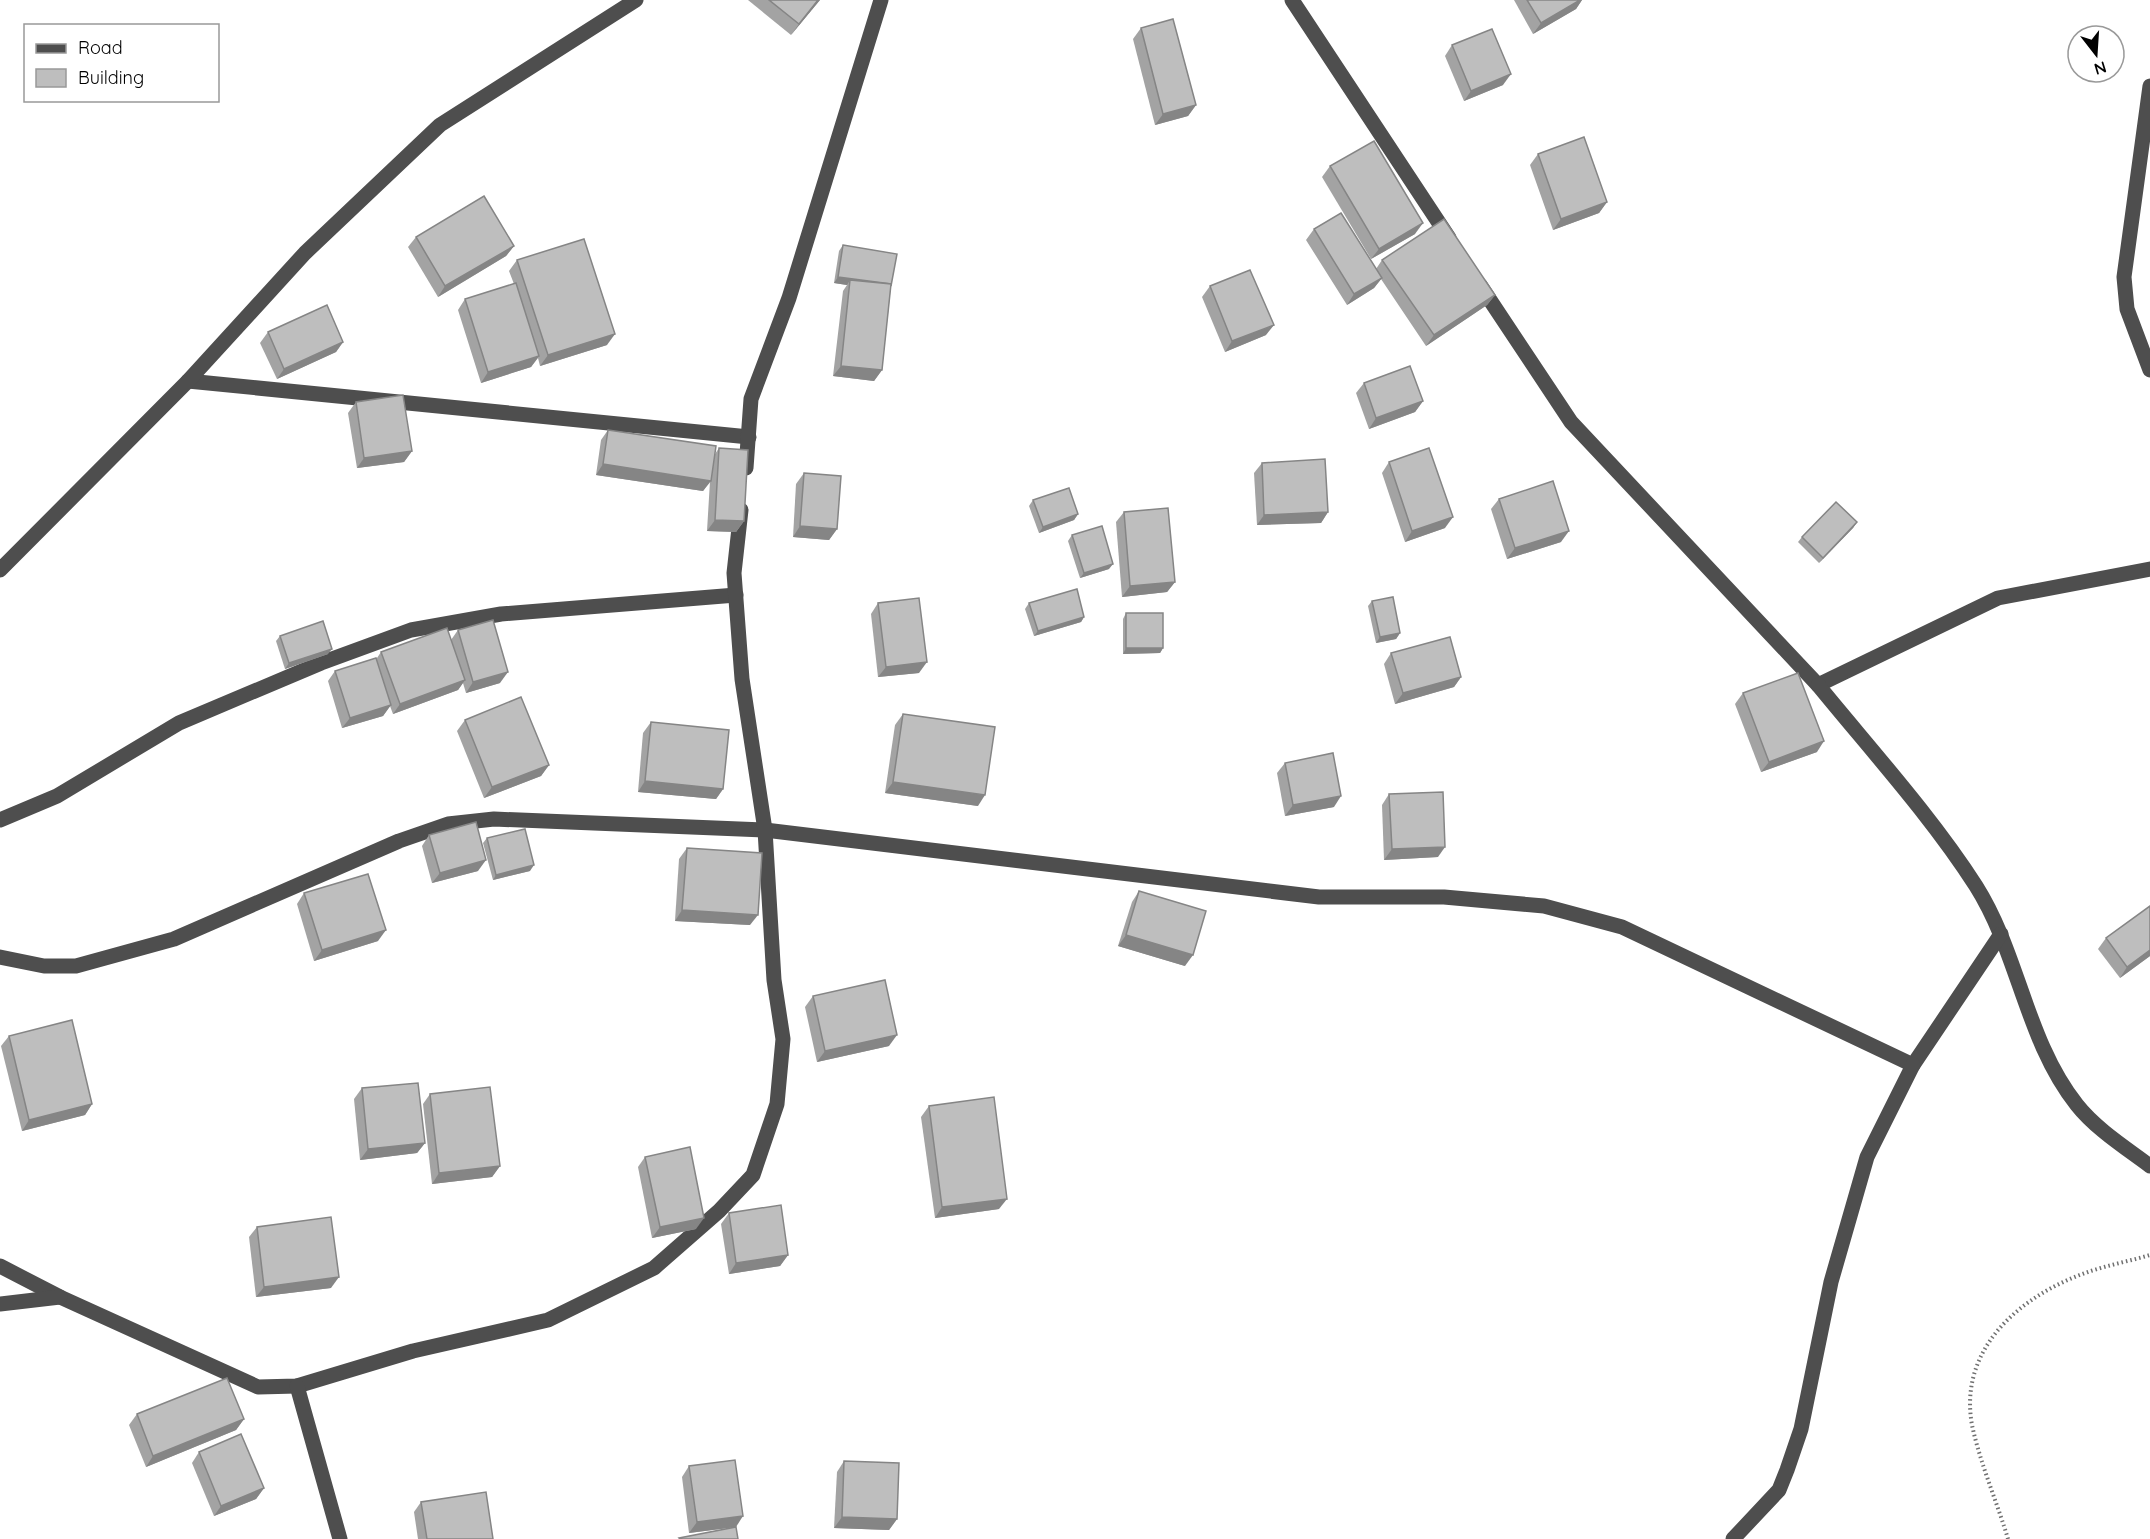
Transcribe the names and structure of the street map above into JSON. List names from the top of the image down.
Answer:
{
  "legend": ["Road", "Building"],
  "north": "bottom"
}
